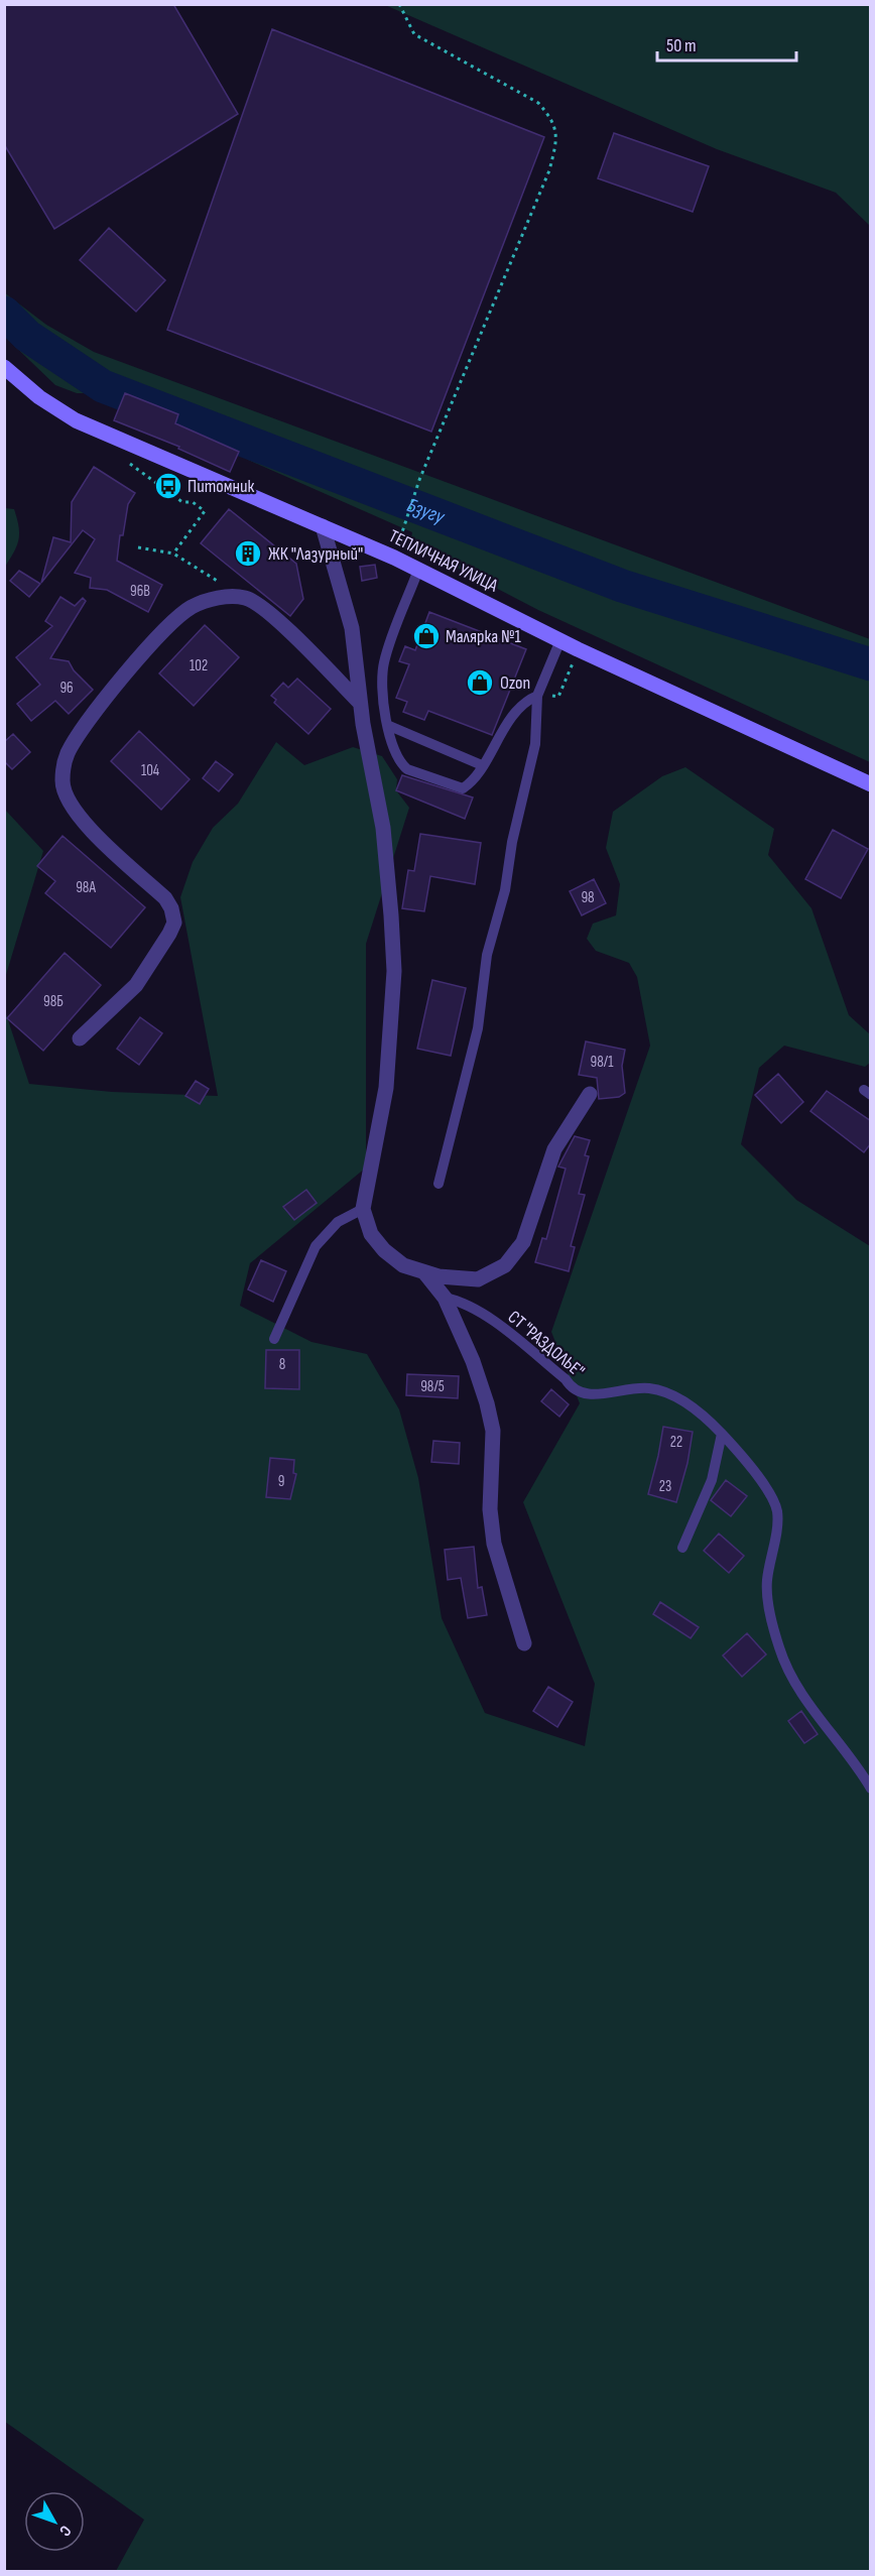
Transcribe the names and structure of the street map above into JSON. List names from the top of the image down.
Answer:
{
  "streets": {
    "street": ["ТЕПЛИЧНАЯ УЛИЦА"],
    "lane": ["СТ \"РАЗДОЛЬЕ\""]
  },
  "water": ["Бзугу"],
  "places": {
    "bus stop": ["Питомник"],
    "building": ["ЖК \"Лазурный\""],
    "shop": ["Малярка №1", "Ozon"]
  },
  "house_numbers": [
    "96В",
    "102",
    "96",
    "104",
    "98А",
    "98",
    "98Б",
    "98/1",
    "8",
    "98/5",
    "22",
    "9",
    "23"
  ],
  "scale_bar": "50 m",
  "north": "bottom right"
}
